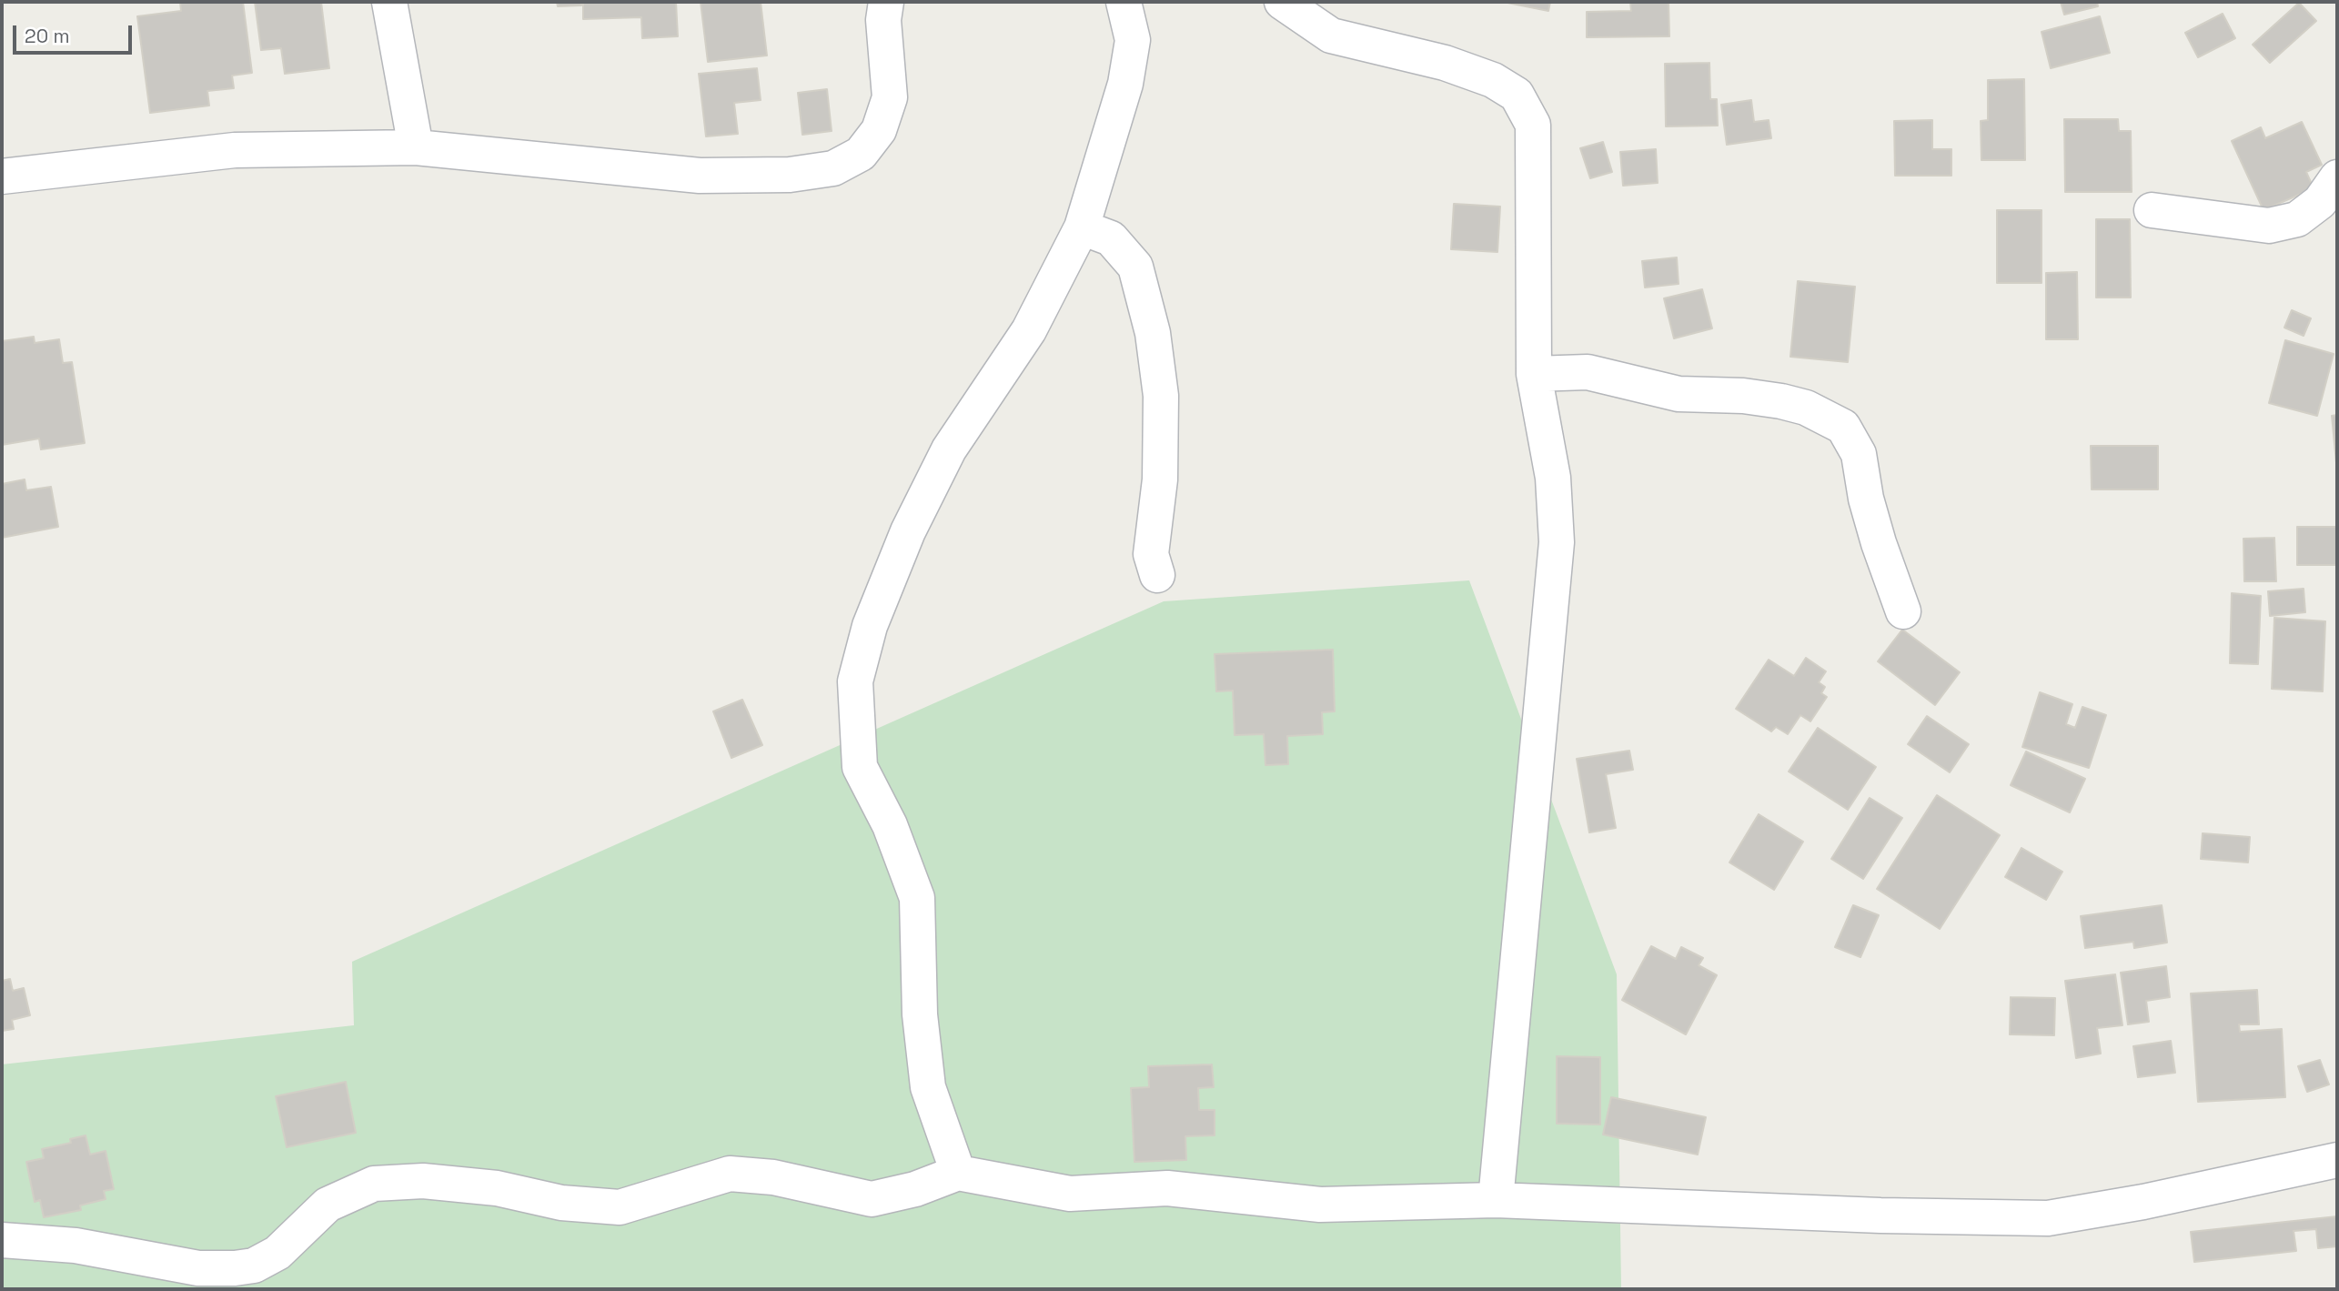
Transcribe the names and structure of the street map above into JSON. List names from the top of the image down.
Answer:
{
  "scale_bar": "20 m"
}
